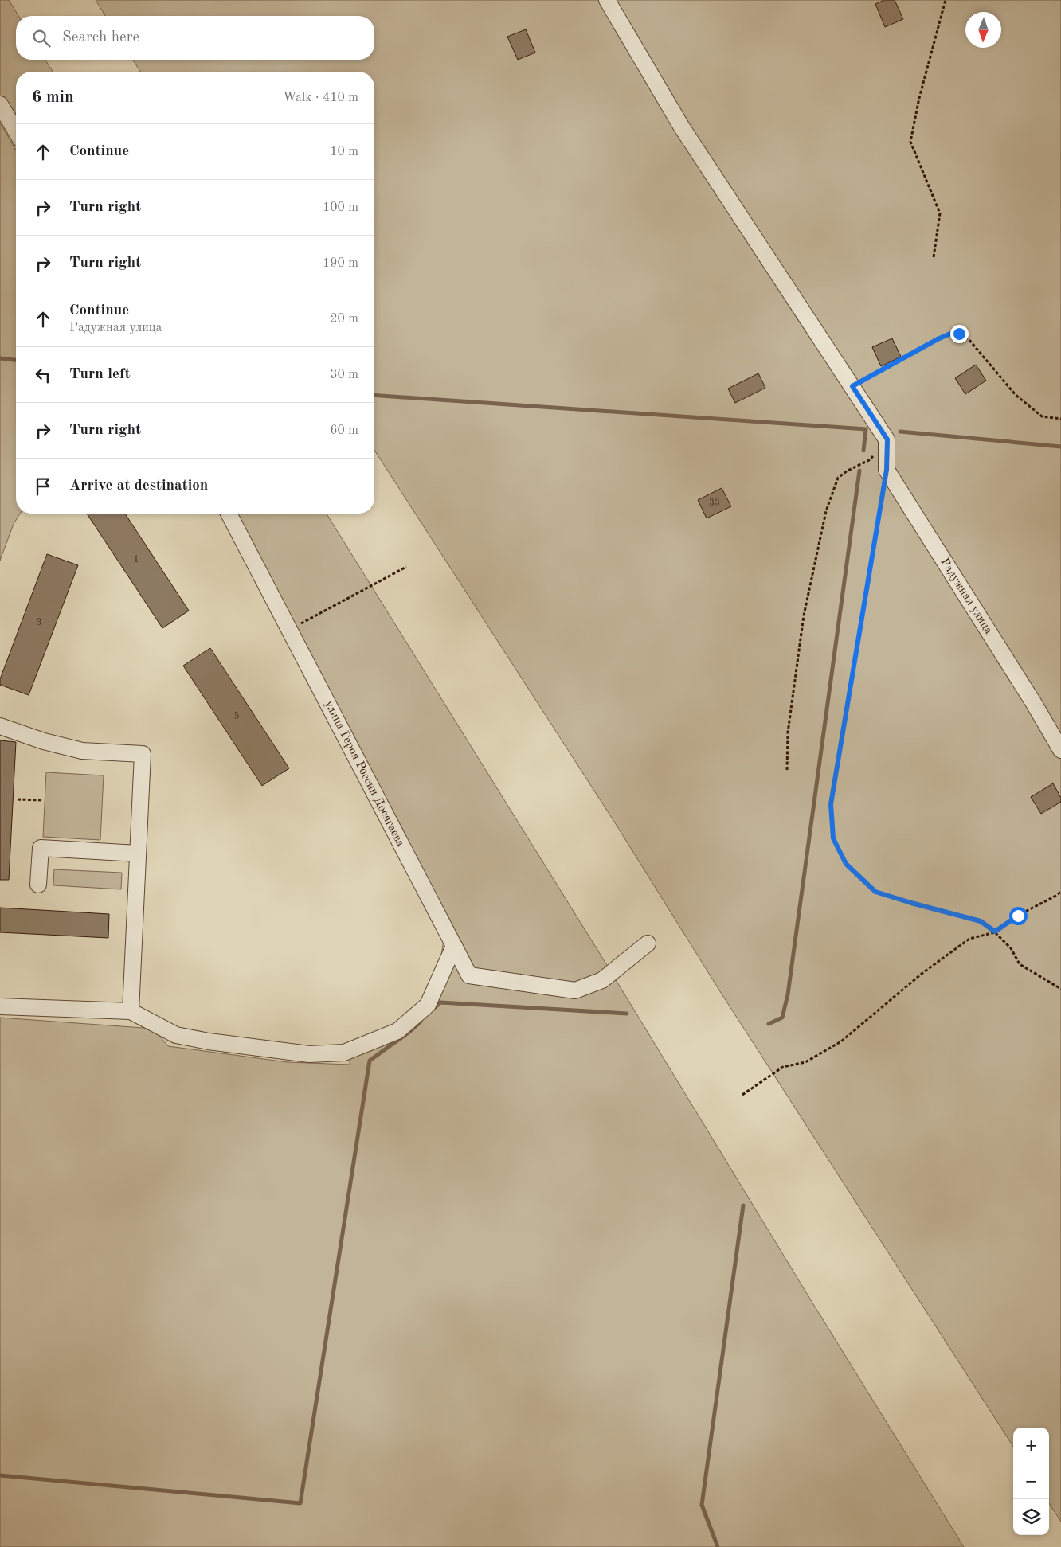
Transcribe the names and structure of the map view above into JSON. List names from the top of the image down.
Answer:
{
  "streets": {
    "street": ["Радужная улица", "улица Героя России Досягаева"]
  },
  "house_numbers": [
    "33",
    "1",
    "3",
    "5"
  ],
  "north": "bottom",
  "page": {
    "search": "Search here",
    "heading": ["6 min", "Walk · 410 m"],
    "list": [
      ["Continue", "10 m"],
      ["Turn right", "100 m"],
      ["Turn right", "190 m"],
      ["Continue", "Радужная улица", "20 m"],
      ["Turn left", "30 m"],
      ["Turn right", "60 m"],
      "Arrive at destination"
    ],
    "map_buttons": ["+", "−"]
  }
}
